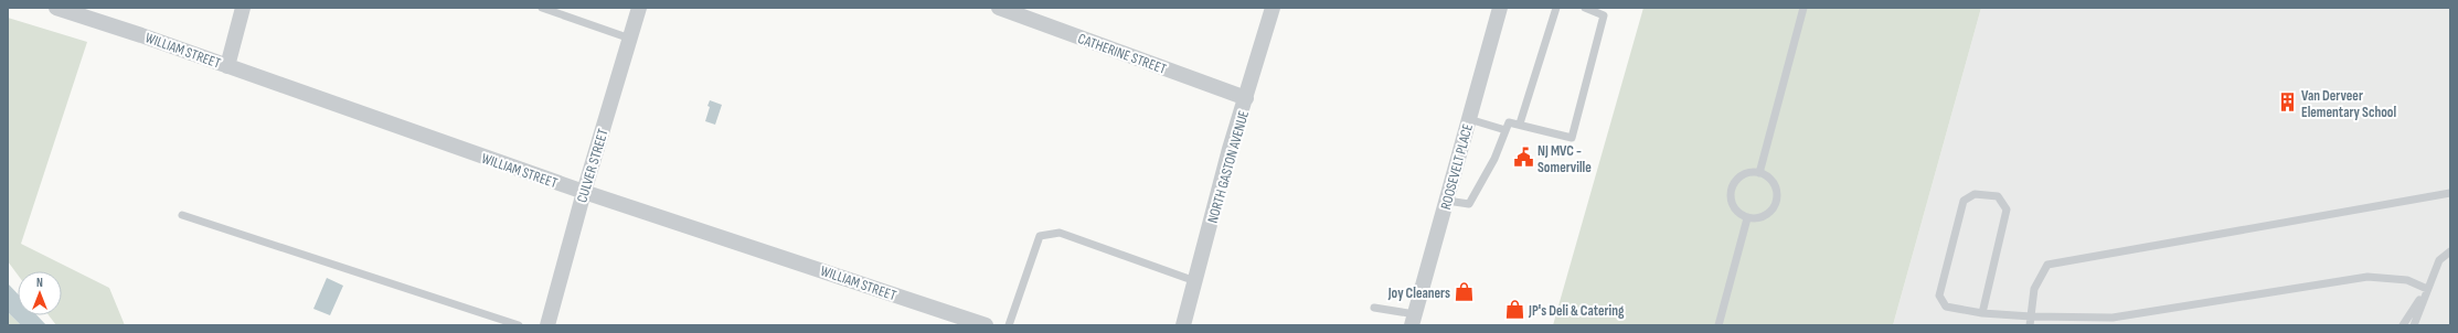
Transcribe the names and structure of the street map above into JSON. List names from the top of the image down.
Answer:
{
  "streets": {
    "street": [
      "WILLIAM STREET",
      "CATHERINE STREET",
      "CULVER STREET",
      "NORTH GASTON AVENUE",
      "ROOSEVELT PLACE"
    ]
  },
  "crossings": [
    ["WILLIAM STREET", "CULVER STREET"],
    ["CATHERINE STREET", "NORTH GASTON AVENUE"]
  ],
  "places": {
    "building": ["Van Derveer Elementary School"],
    "public building": ["NJ MVC - Somerville"],
    "shop": ["Joy Cleaners", "JP's Deli & Catering"]
  },
  "north": "top"
}
